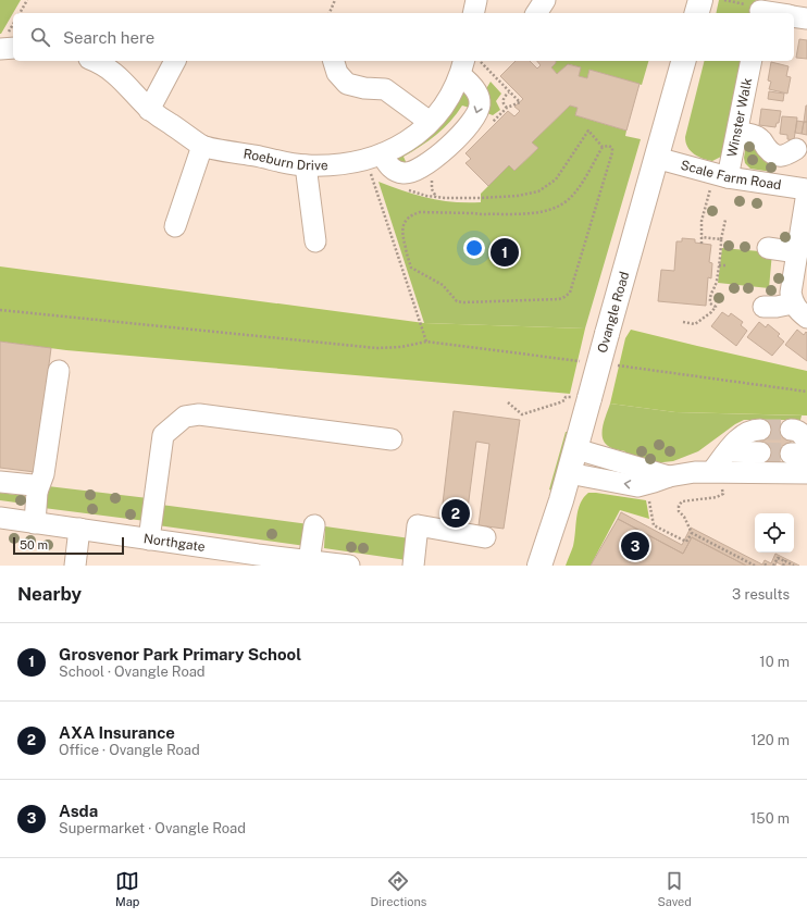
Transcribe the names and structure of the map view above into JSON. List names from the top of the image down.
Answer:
{
  "streets": {
    "main road": ["Ovangle Road"],
    "street": [
      "Winster Walk",
      "Roeburn Drive",
      "Scale Farm Road",
      "Northgate"
    ]
  },
  "crossings": [
    ["Winster Walk", "Scale Farm Road"],
    ["Scale Farm Road", "Ovangle Road"]
  ],
  "scale_bar": "50 m",
  "page": {
    "search": "Search here",
    "pins": ["1", "2", "3"],
    "scale": "50 m",
    "heading": ["Nearby", "3 results"],
    "list": [
      {
        "mark": "1",
        "name": "Grosvenor Park Primary School",
        "note": "School · Ovangle Road",
        "value": "10 m"
      },
      {
        "mark": "2",
        "name": "AXA Insurance",
        "note": "Office · Ovangle Road",
        "value": "120 m"
      },
      {
        "mark": "3",
        "name": "Asda",
        "note": "Supermarket · Ovangle Road",
        "value": "150 m"
      }
    ],
    "nav": ["Map", "Directions", "Saved"]
  }
}
